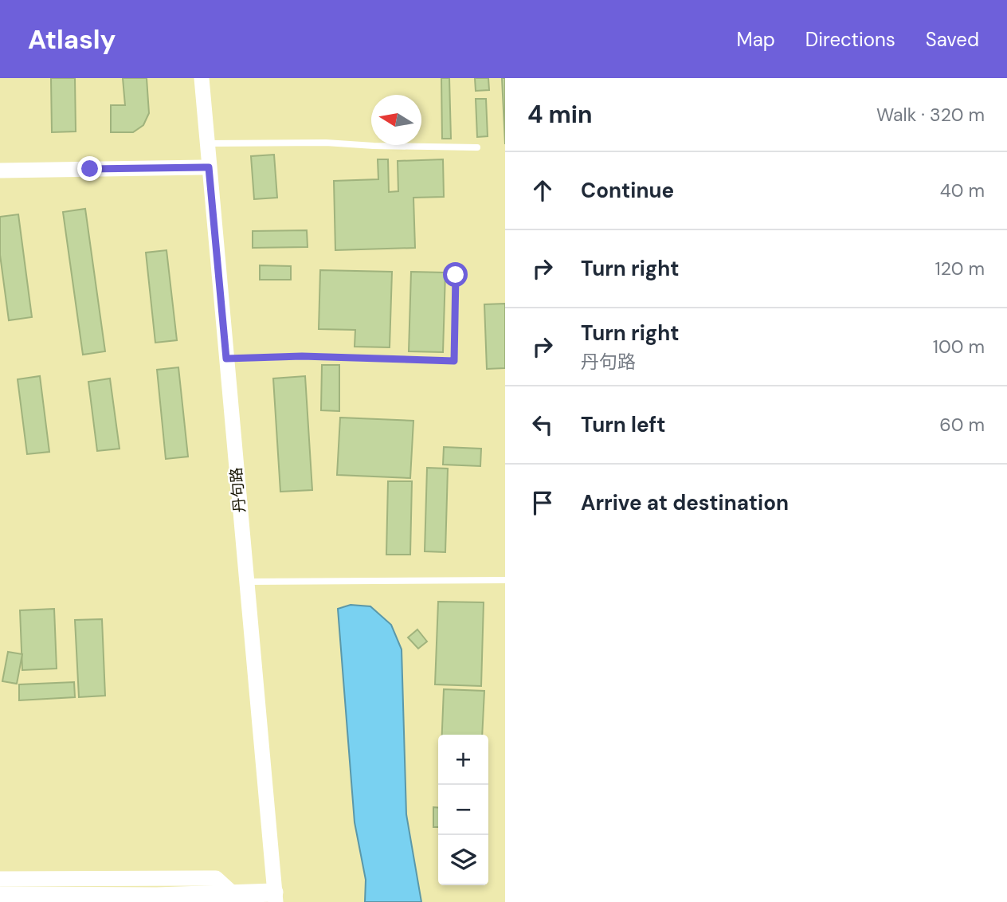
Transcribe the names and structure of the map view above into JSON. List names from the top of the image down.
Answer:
{
  "streets": {
    "street": ["丹句路"]
  },
  "north": "left",
  "page": {
    "header": "Atlasly",
    "nav": ["Map", "Directions", "Saved"],
    "heading": ["4 min", "Walk · 320 m"],
    "list": [
      ["Continue", "40 m"],
      ["Turn right", "120 m"],
      ["Turn right", "丹句路", "100 m"],
      ["Turn left", "60 m"],
      "Arrive at destination"
    ],
    "map_buttons": ["+", "−"]
  }
}
